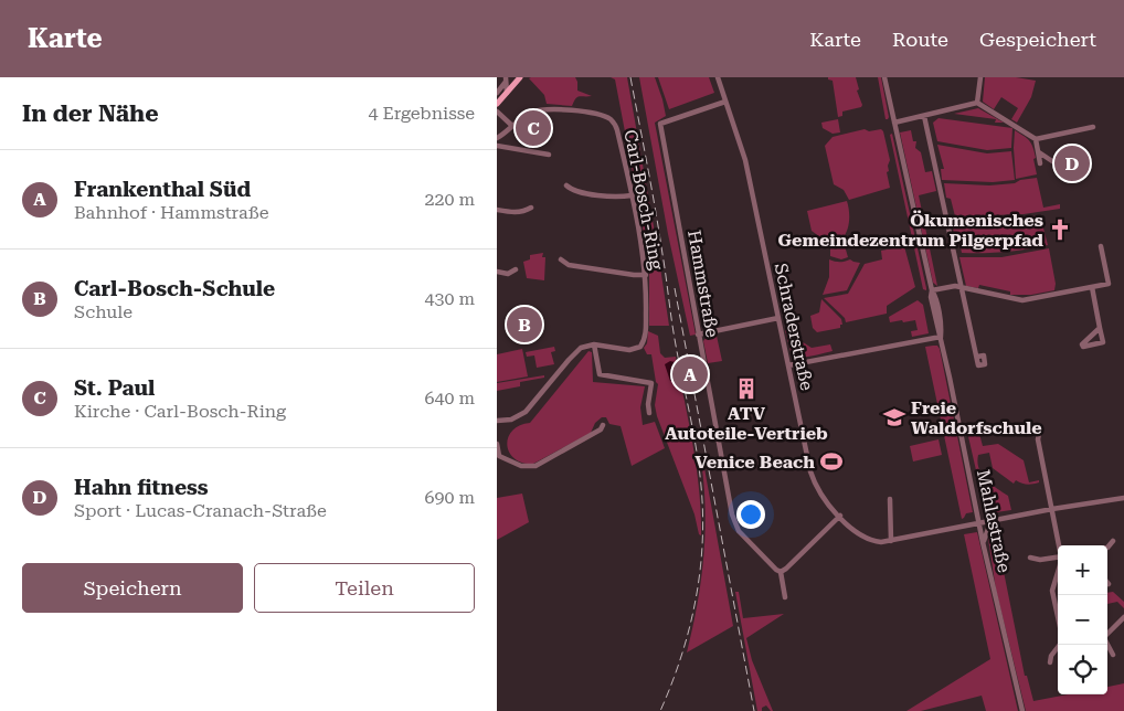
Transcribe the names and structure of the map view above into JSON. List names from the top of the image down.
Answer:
{
  "streets": {
    "street": [
      "Carl-Bosch-Ring",
      "Hammstraße",
      "Schraderstraße",
      "Mahlastraße"
    ]
  },
  "crossings": [
    ["Hammstraße", "Schraderstraße"],
    ["Schraderstraße", "Mahlastraße"]
  ],
  "places": {
    "church": ["Ökumenisches Gemeindezentrum Pilgerpfad"],
    "building": ["ATV Autoteile-Vertrieb"],
    "school or university": ["Freie Waldorfschule"],
    "sports": ["Venice Beach"]
  },
  "page": {
    "header": "Karte",
    "nav": ["Karte", "Route", "Gespeichert"],
    "heading": ["In der Nähe", "4 Ergebnisse"],
    "pins": [
      "C",
      "D",
      "B",
      "A"
    ],
    "list": [
      {
        "mark": "A",
        "name": "Frankenthal Süd",
        "note": "Bahnhof · Hammstraße",
        "value": "220 m"
      },
      {
        "mark": "B",
        "name": "Carl-Bosch-Schule",
        "note": "Schule",
        "value": "430 m"
      },
      {
        "mark": "C",
        "name": "St. Paul",
        "note": "Kirche · Carl-Bosch-Ring",
        "value": "640 m"
      },
      {
        "mark": "D",
        "name": "Hahn fitness",
        "note": "Sport · Lucas-Cranach-Straße",
        "value": "690 m"
      }
    ],
    "map_buttons": ["+", "−"],
    "buttons": ["Speichern", "Teilen"]
  }
}
